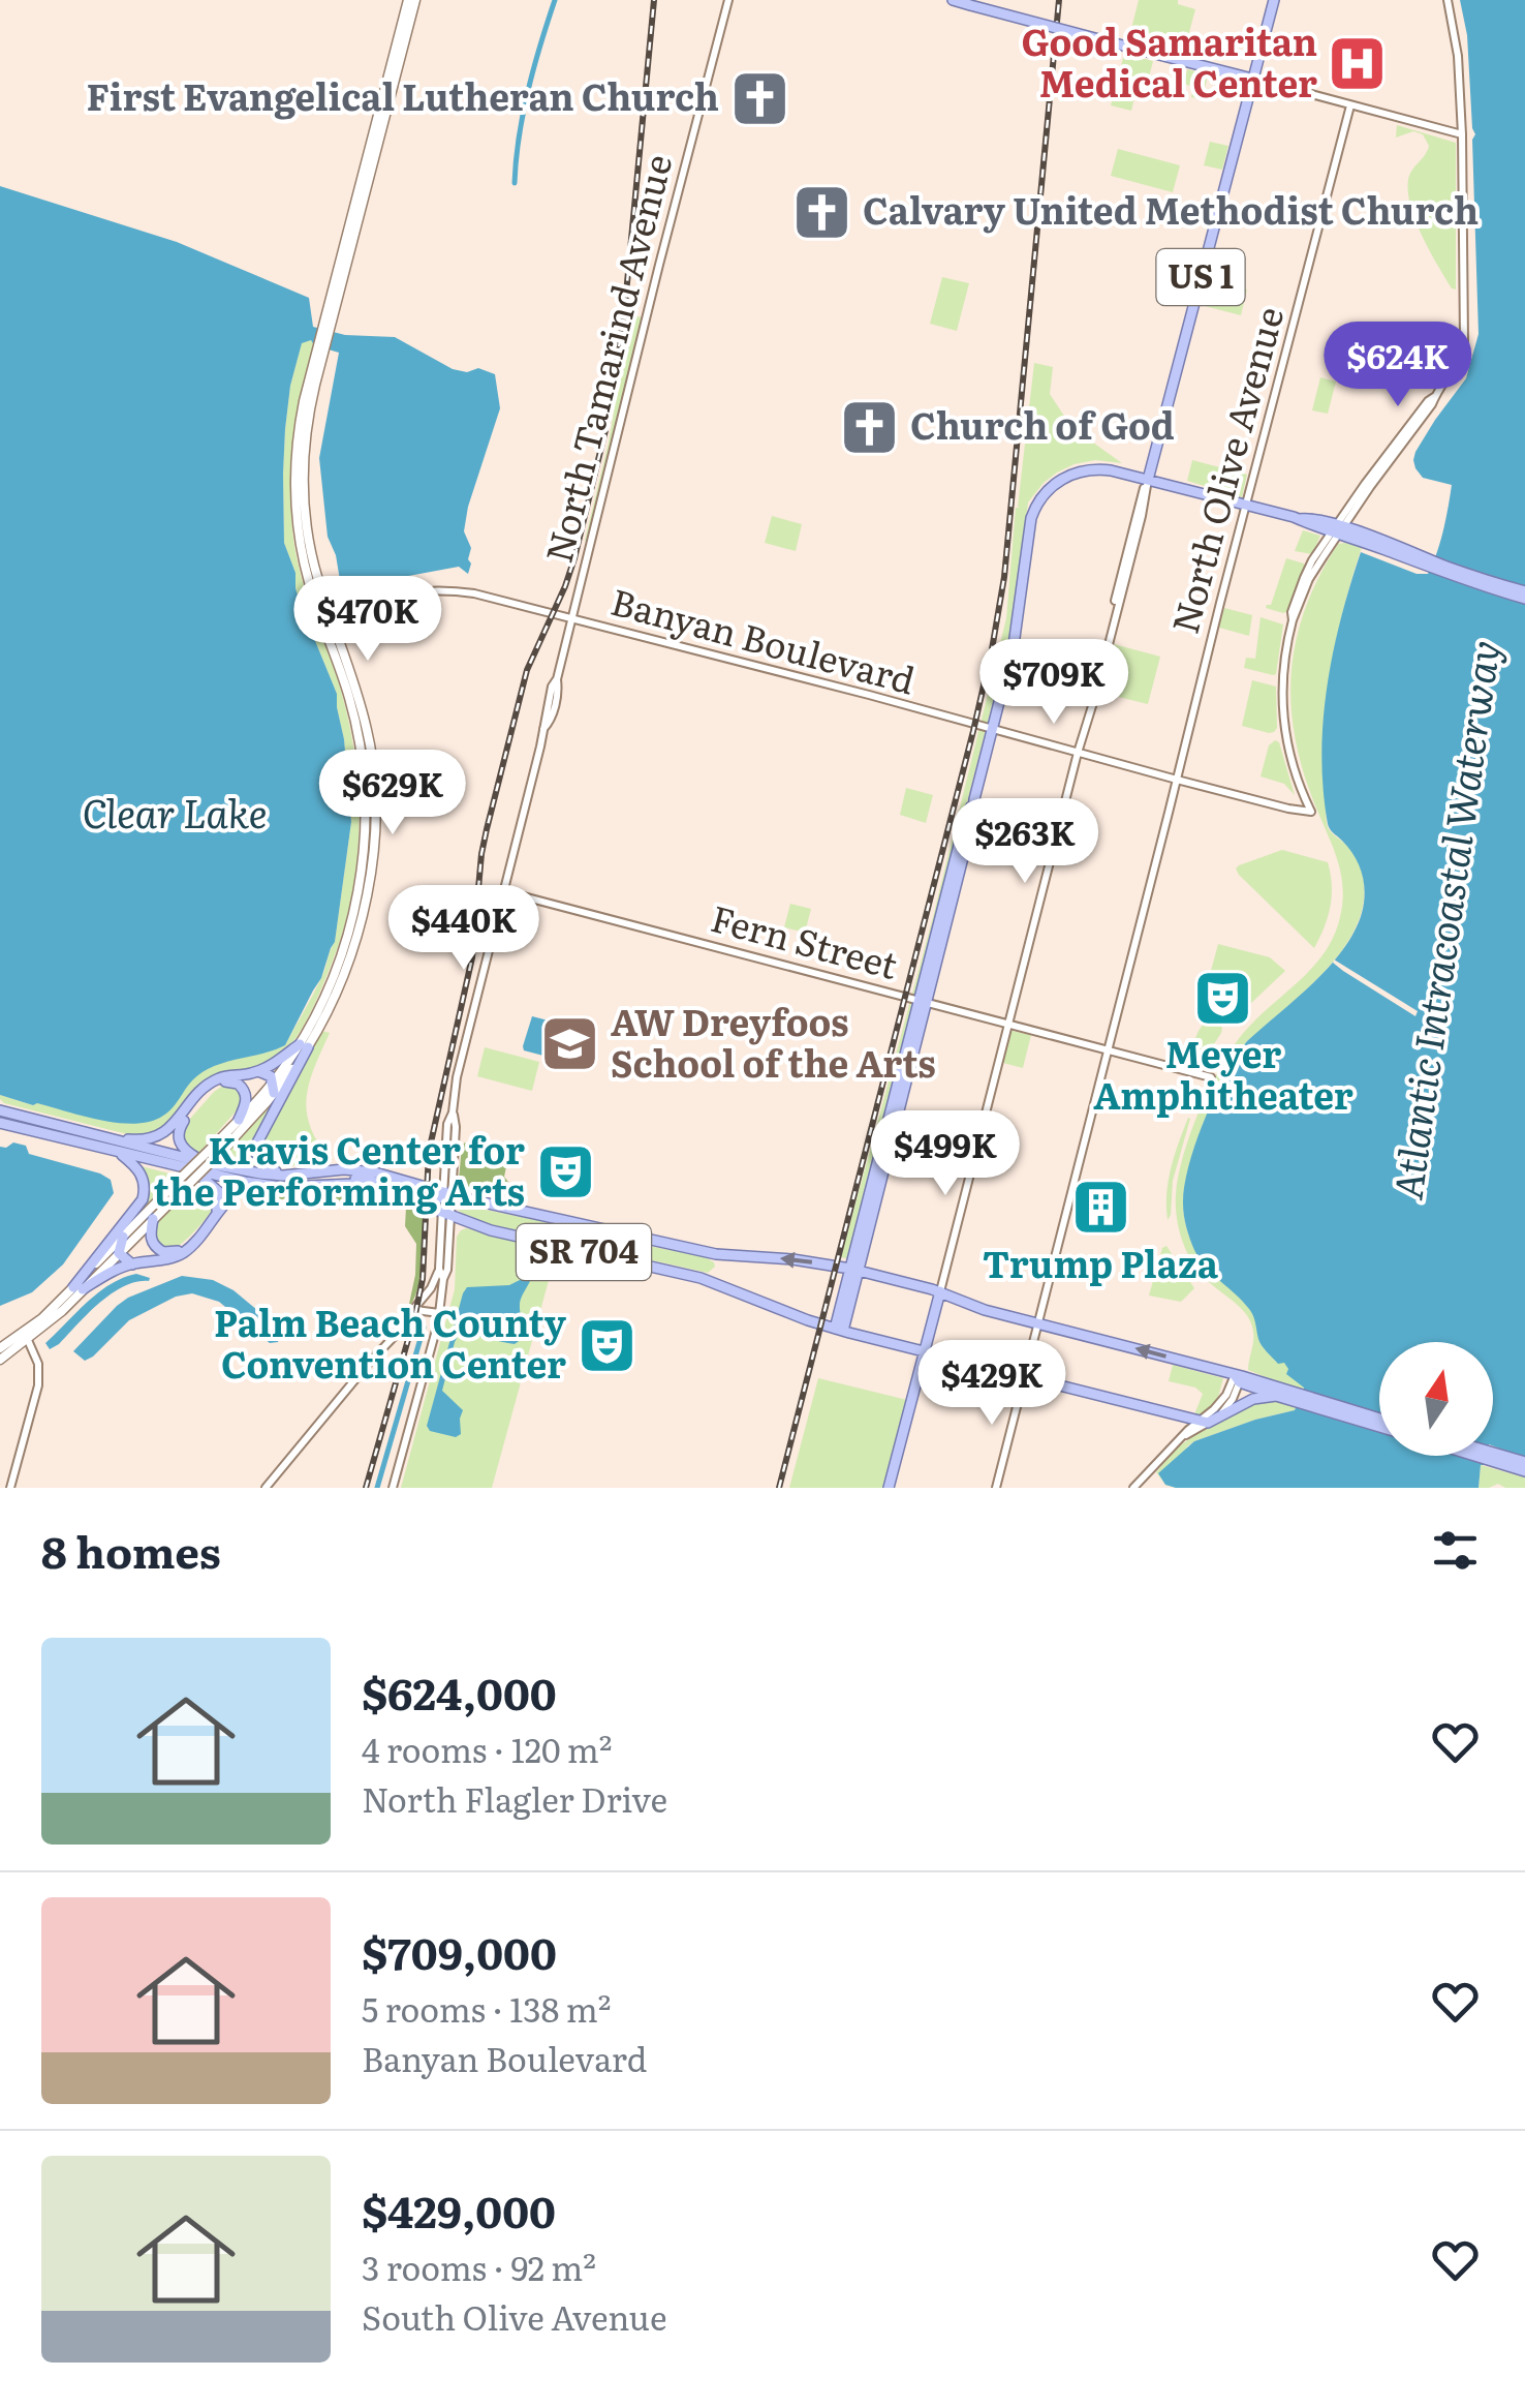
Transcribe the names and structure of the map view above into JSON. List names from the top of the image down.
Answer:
{
  "streets": {
    "main road": ["US 1", "SR 704"],
    "street": [
      "North Tamarind Avenue",
      "North Olive Avenue",
      "Banyan Boulevard",
      "Fern Street"
    ]
  },
  "crossings": [
    ["North Tamarind Avenue", "Banyan Boulevard"],
    ["North Olive Avenue", "Banyan Boulevard"],
    ["North Olive Avenue", "Fern Street"]
  ],
  "water": ["Clear Lake", "Atlantic Intracoastal Waterway"],
  "places": {
    "hospital": ["Good Samaritan Medical Center"],
    "church": ["First Evangelical Lutheran Church", "Calvary United Methodist Church", "Church of God"],
    "theatre": ["Meyer Amphitheater", "Kravis Center for the Performing Arts", "Palm Beach County Convention Center"],
    "school or university": ["AW Dreyfoos School of the Arts"],
    "building": ["Trump Plaza"]
  },
  "north": "top",
  "page": {
    "price": [
      "$624K",
      "$470K",
      "$709K",
      "$629K",
      "$263K",
      "$440K",
      "$499K",
      "$429K"
    ],
    "heading": "8 homes",
    "list": [
      {
        "name": "$624,000",
        "note": "4 rooms · 120 m² · North Flagler Drive"
      },
      {
        "name": "$709,000",
        "note": "5 rooms · 138 m² · Banyan Boulevard"
      },
      {
        "name": "$429,000",
        "note": "3 rooms · 92 m² · South Olive Avenue"
      }
    ]
  }
}
